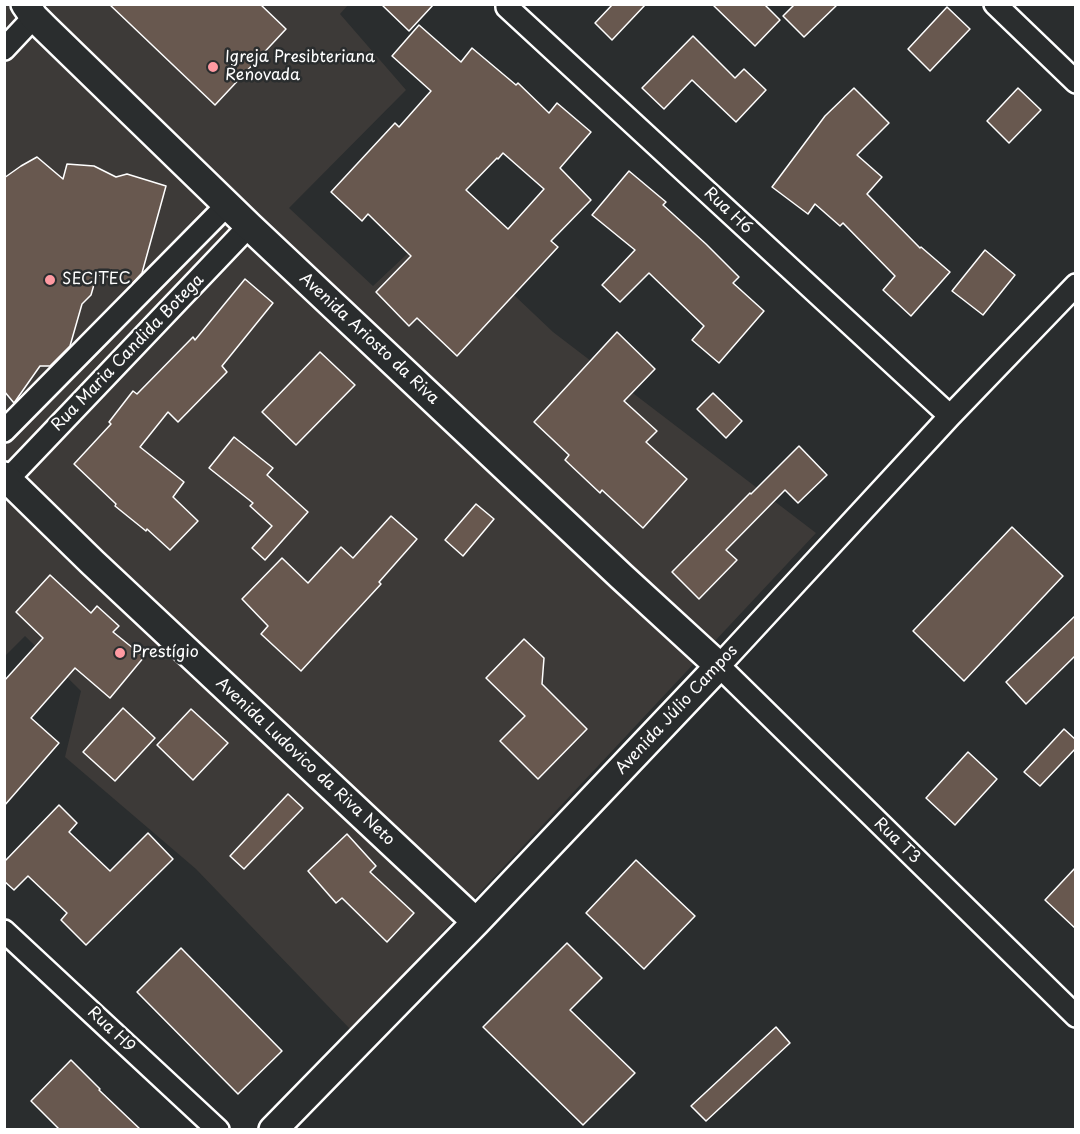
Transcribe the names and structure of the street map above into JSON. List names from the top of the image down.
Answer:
{
  "streets": {
    "street": [
      "Rua H6",
      "Avenida Ariosto da Riva",
      "Rua Maria Candida Botega",
      "Avenida Júlio Campos",
      "Avenida Ludovico da Riva Neto",
      "Rua T3",
      "Rua H9"
    ]
  },
  "crossings": [
    ["Rua H6", "Avenida Júlio Campos"],
    ["Avenida Ariosto da Riva", "Rua Maria Candida Botega"],
    ["Avenida Ariosto da Riva", "Avenida Júlio Campos"],
    ["Avenida Ariosto da Riva", "Rua T3"],
    ["Rua Maria Candida Botega", "Avenida Ludovico da Riva Neto"],
    ["Avenida Júlio Campos", "Avenida Ludovico da Riva Neto"],
    ["Avenida Júlio Campos", "Rua T3"]
  ],
  "places": ["Igreja Presibteriana Renovada", "SECITEC", "Prestígio"]
}
